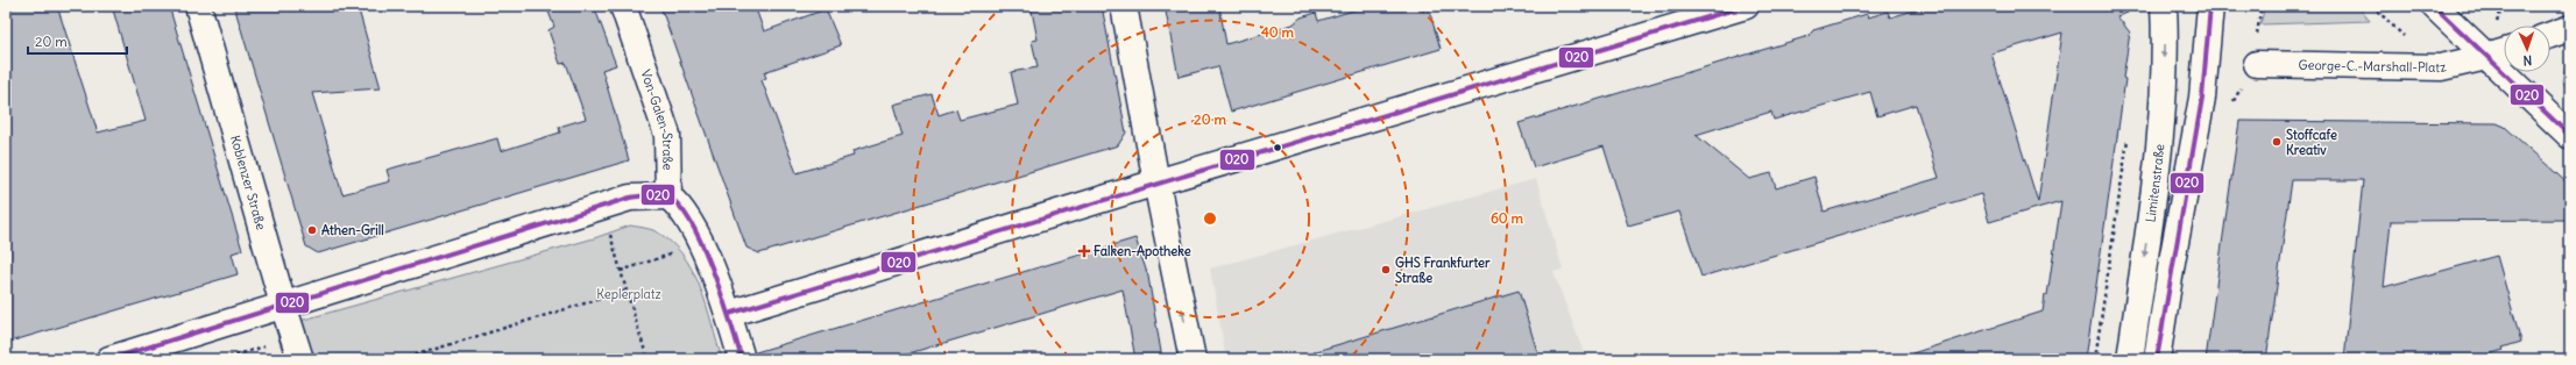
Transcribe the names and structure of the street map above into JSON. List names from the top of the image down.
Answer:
{
  "streets": {
    "street": [
      "George-C.-Marshall-Platz",
      "Von-Galen-Straße",
      "Koblenzer Straße",
      "Limitenstraße"
    ]
  },
  "parks": ["Keplerplatz"],
  "places": {
    "other": ["Stoffcafe Kreativ", "Athen-Grill", "GHS Frankfurter Straße"],
    "health": ["Falken-Apotheke"]
  },
  "lines": ["transit line 020"],
  "scale_bar": "20 m",
  "north": "bottom",
  "rings": ["40 m", "20 m", "60 m"]
}
